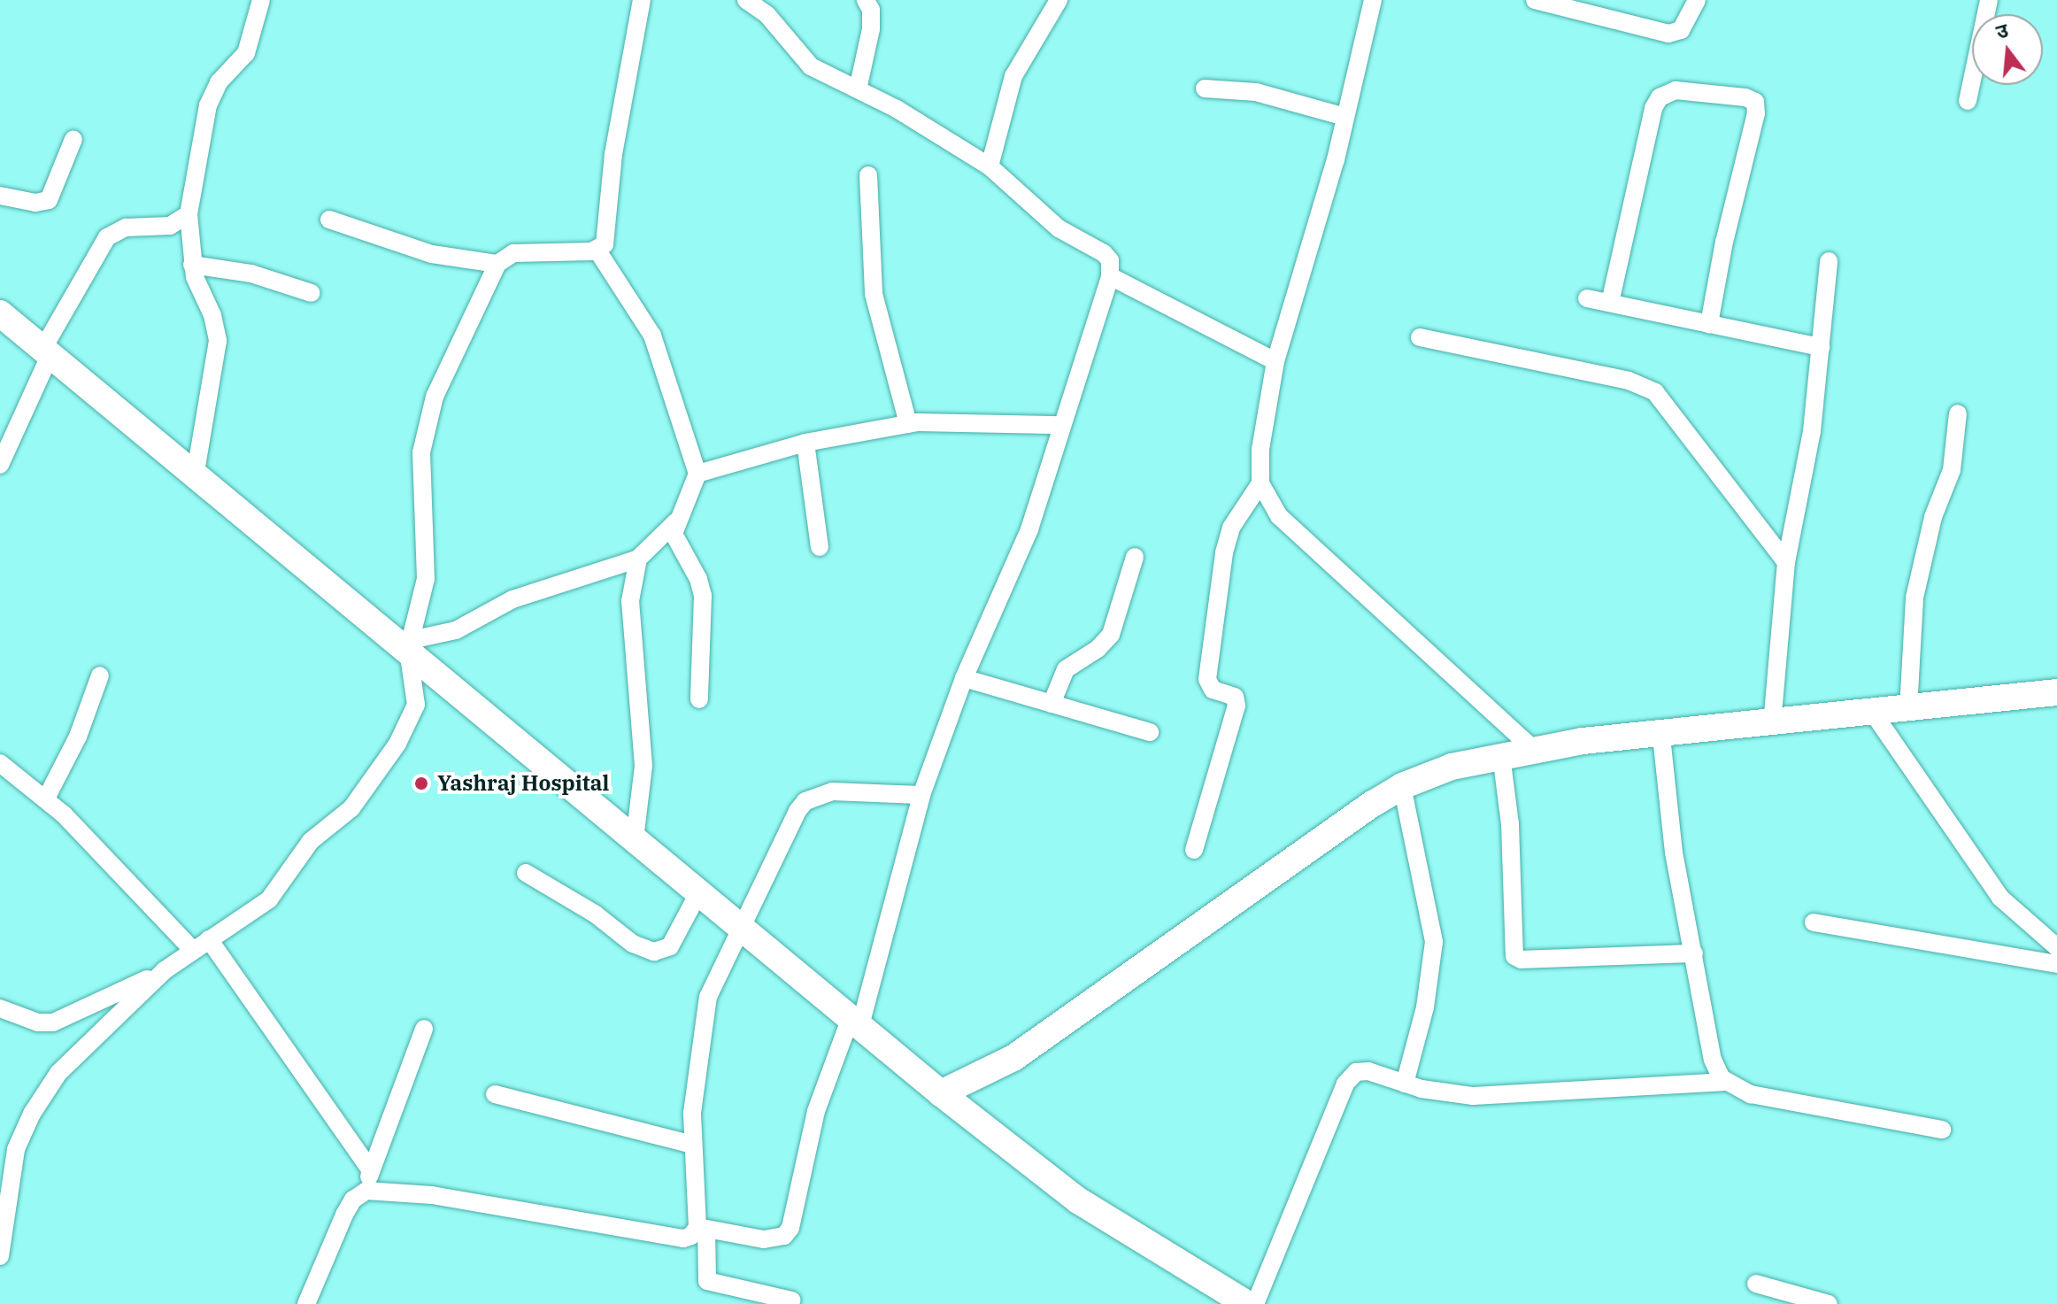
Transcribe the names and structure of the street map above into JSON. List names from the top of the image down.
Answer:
{
  "places": ["Yashraj Hospital"],
  "north": "top"
}
